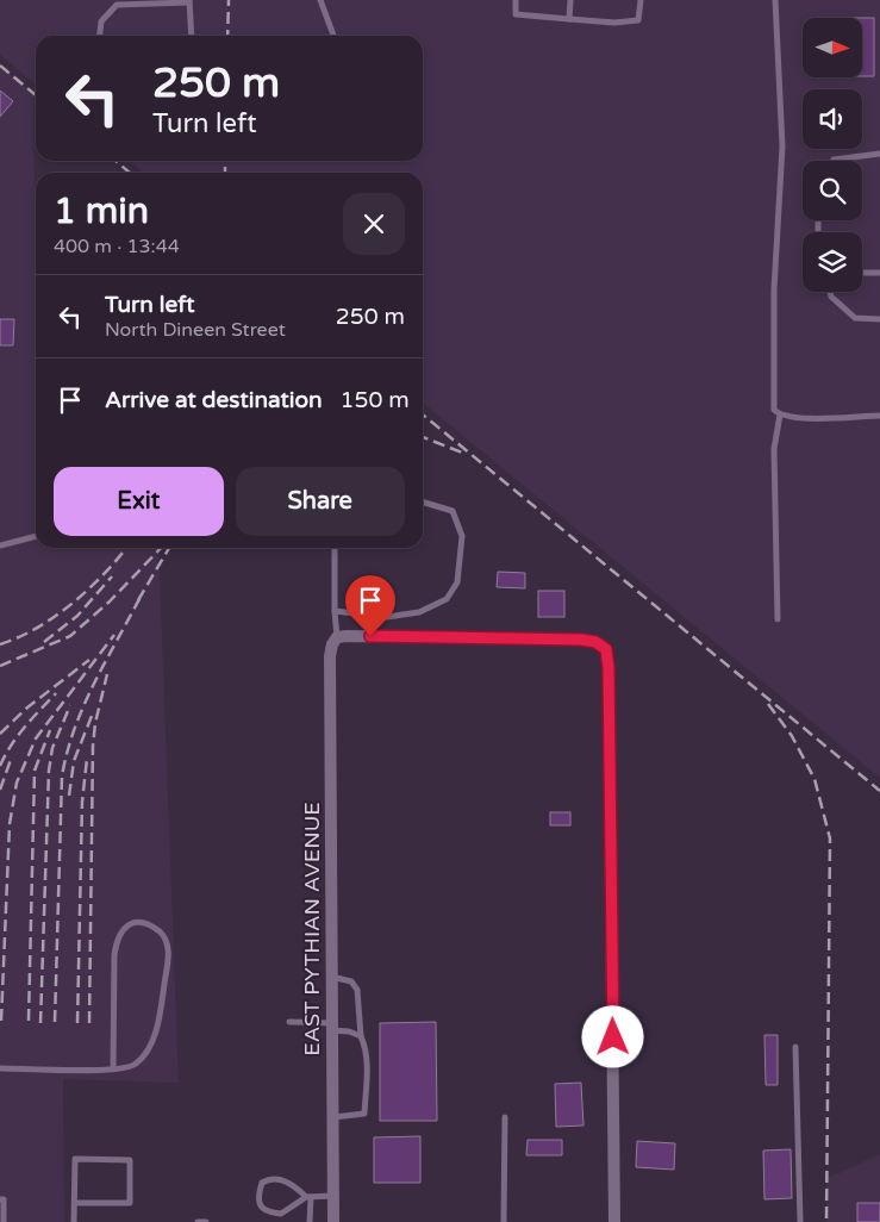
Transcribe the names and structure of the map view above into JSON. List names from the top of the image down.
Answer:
{
  "streets": {
    "street": ["EAST PYTHIAN AVENUE"]
  },
  "north": "right",
  "page": {
    "turn": ["250 m", "Turn left"],
    "heading": ["1 min", "400 m · 13:44"],
    "list": [
      {
        "name": "Turn left",
        "note": "North Dineen Street",
        "value": "250 m"
      },
      {
        "name": "Arrive at destination",
        "value": "150 m"
      }
    ],
    "buttons": ["Exit", "Share"]
  }
}
